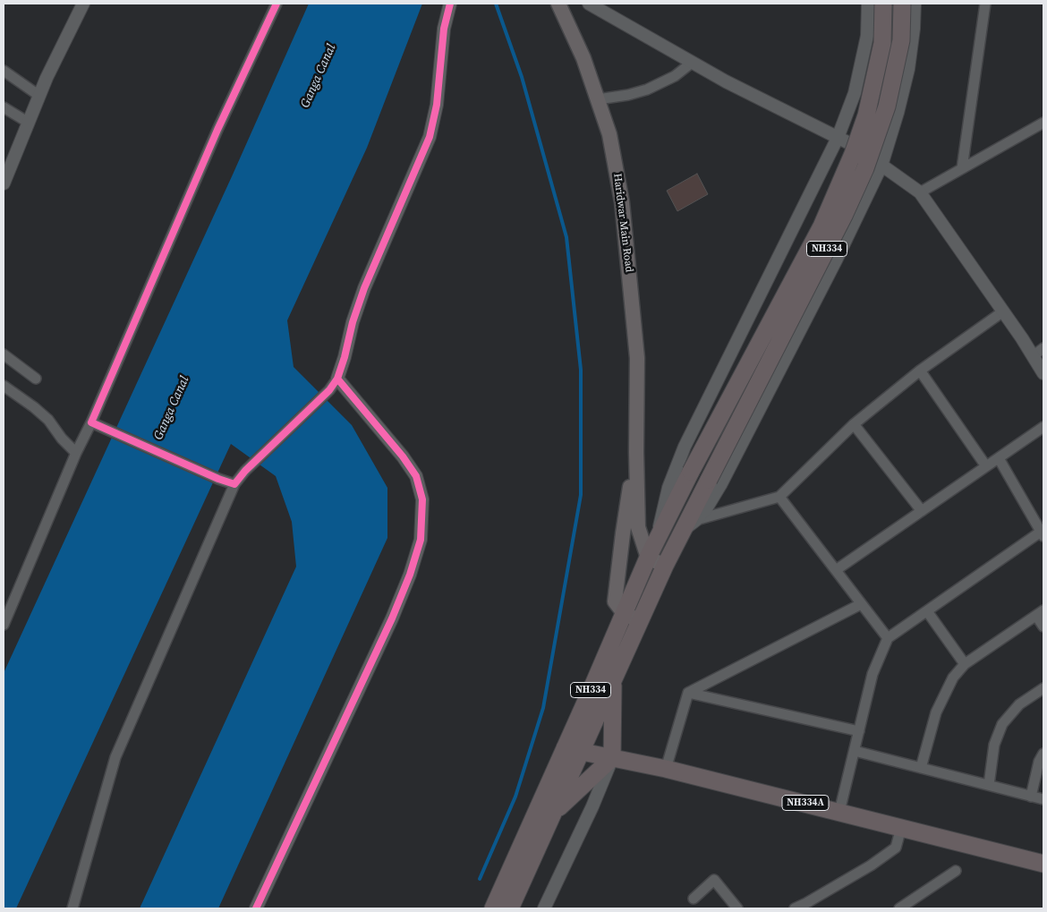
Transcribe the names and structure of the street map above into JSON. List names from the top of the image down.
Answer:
{
  "streets": {
    "highway": ["NH334", "NH334A"],
    "main road": ["Haridwar Main Road"]
  },
  "crossings": [
    ["Haridwar Main Road", "NH334"],
    ["NH334", "NH334A"]
  ],
  "water": ["Ganga Canal"]
}
